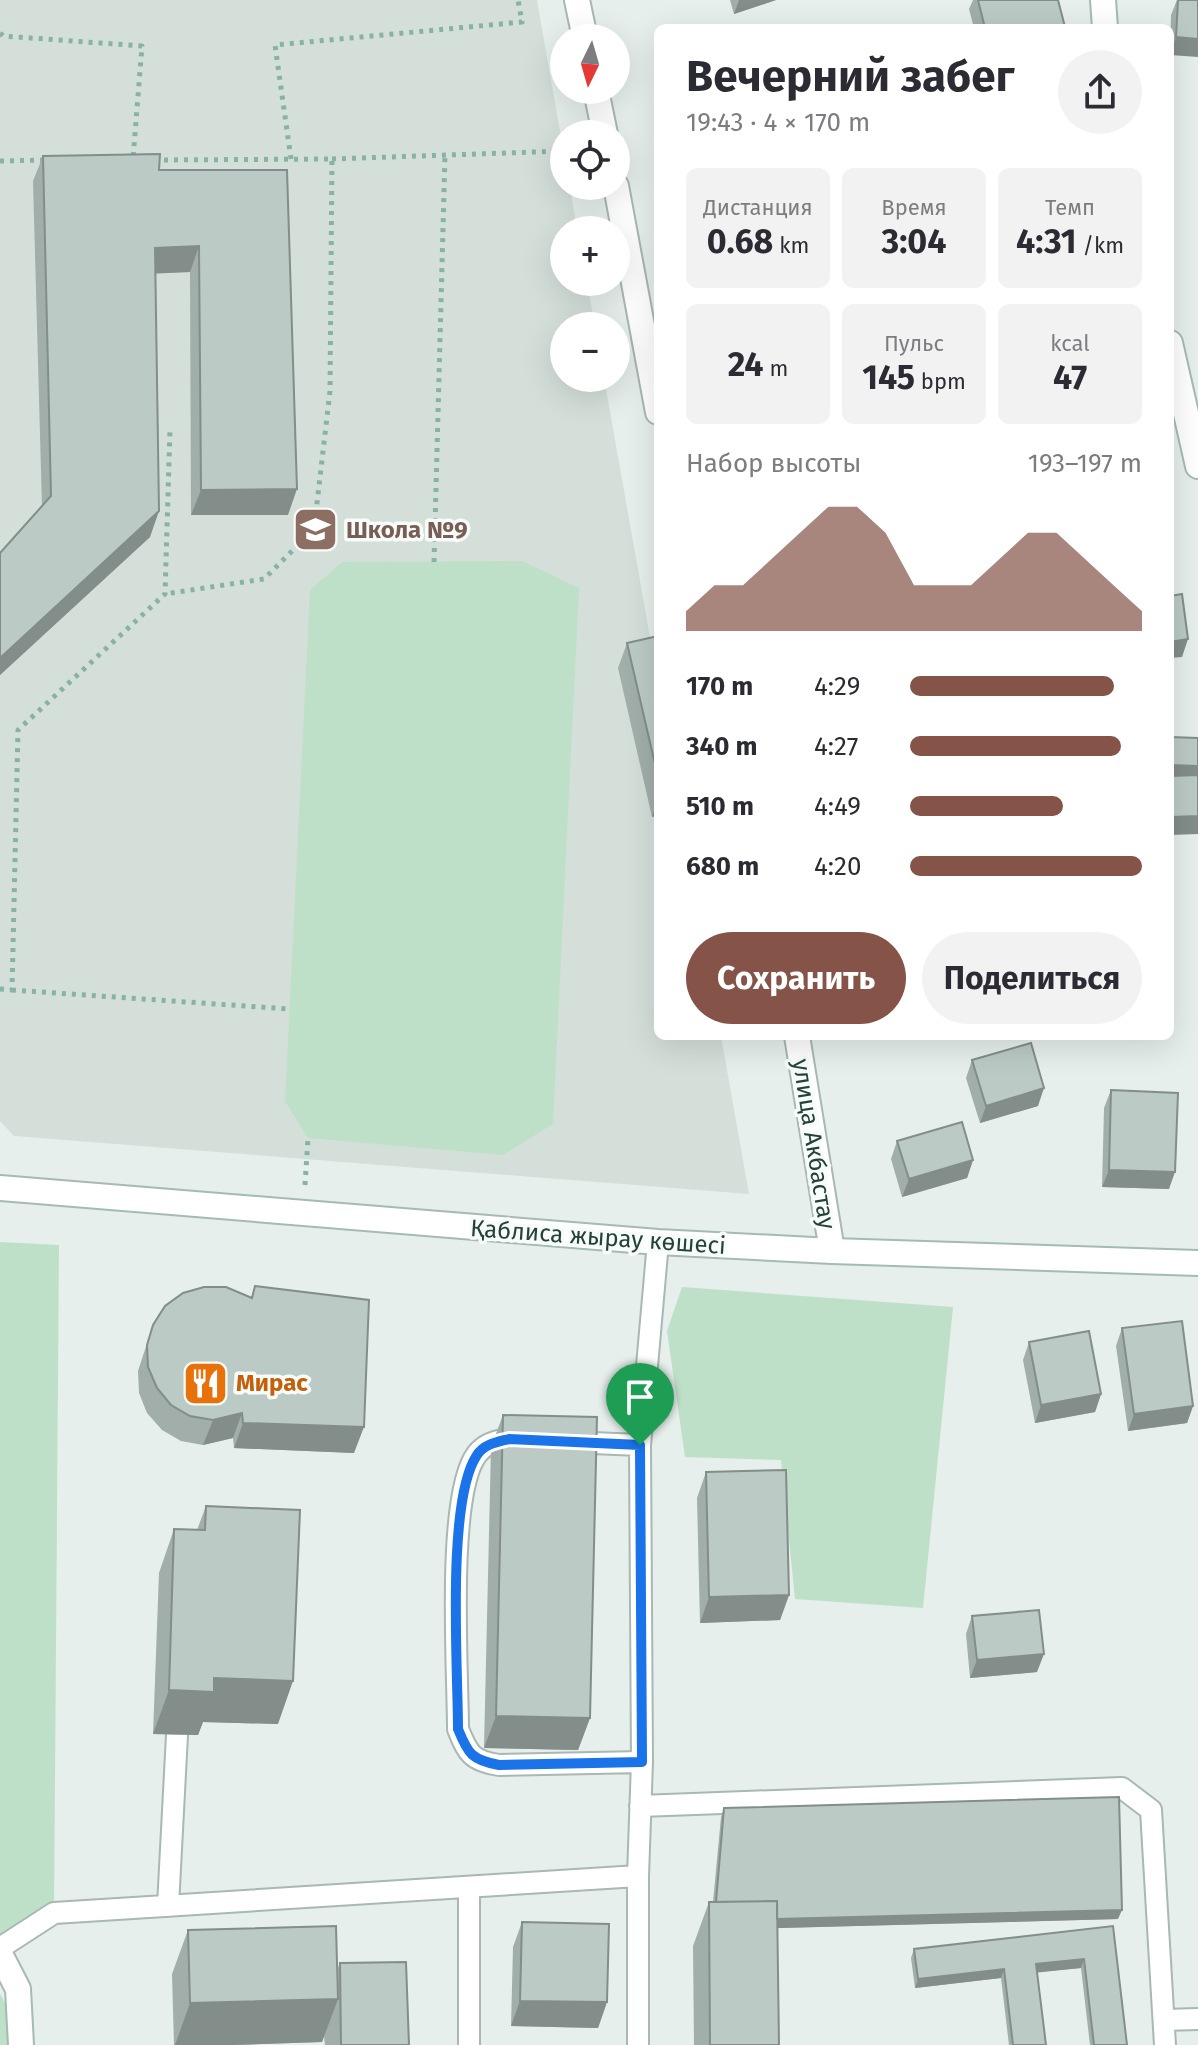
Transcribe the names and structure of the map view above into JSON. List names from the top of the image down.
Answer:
{
  "streets": {
    "street": ["улица Акбастау", "Қаблиса жырау көшесі"]
  },
  "crossings": [
    ["улица Акбастау", "Қаблиса жырау көшесі"]
  ],
  "places": {
    "school or university": ["Школа №9"],
    "restaurant": ["Мирас"]
  },
  "north": "bottom",
  "page": {
    "map_buttons": ["+", "−"],
    "heading": ["Вечерний забег", "19:43 · 4 × 170 m"],
    "stats": [
      ["Дистанция", "0.68 km"],
      ["Время", "3:04"],
      ["Темп", "4:31 /km"],
      ["24 m"],
      ["Пульс", "145 bpm"],
      ["kcal", "47"]
    ],
    "chart": ["Набор высоты", "193–197 m"],
    "list": [
      {
        "name": "170 m",
        "note": "4:29"
      },
      {
        "name": "340 m",
        "note": "4:27"
      },
      {
        "name": "510 m",
        "note": "4:49"
      },
      {
        "name": "680 m",
        "note": "4:20"
      }
    ],
    "buttons": ["Сохранить", "Поделиться"]
  }
}
